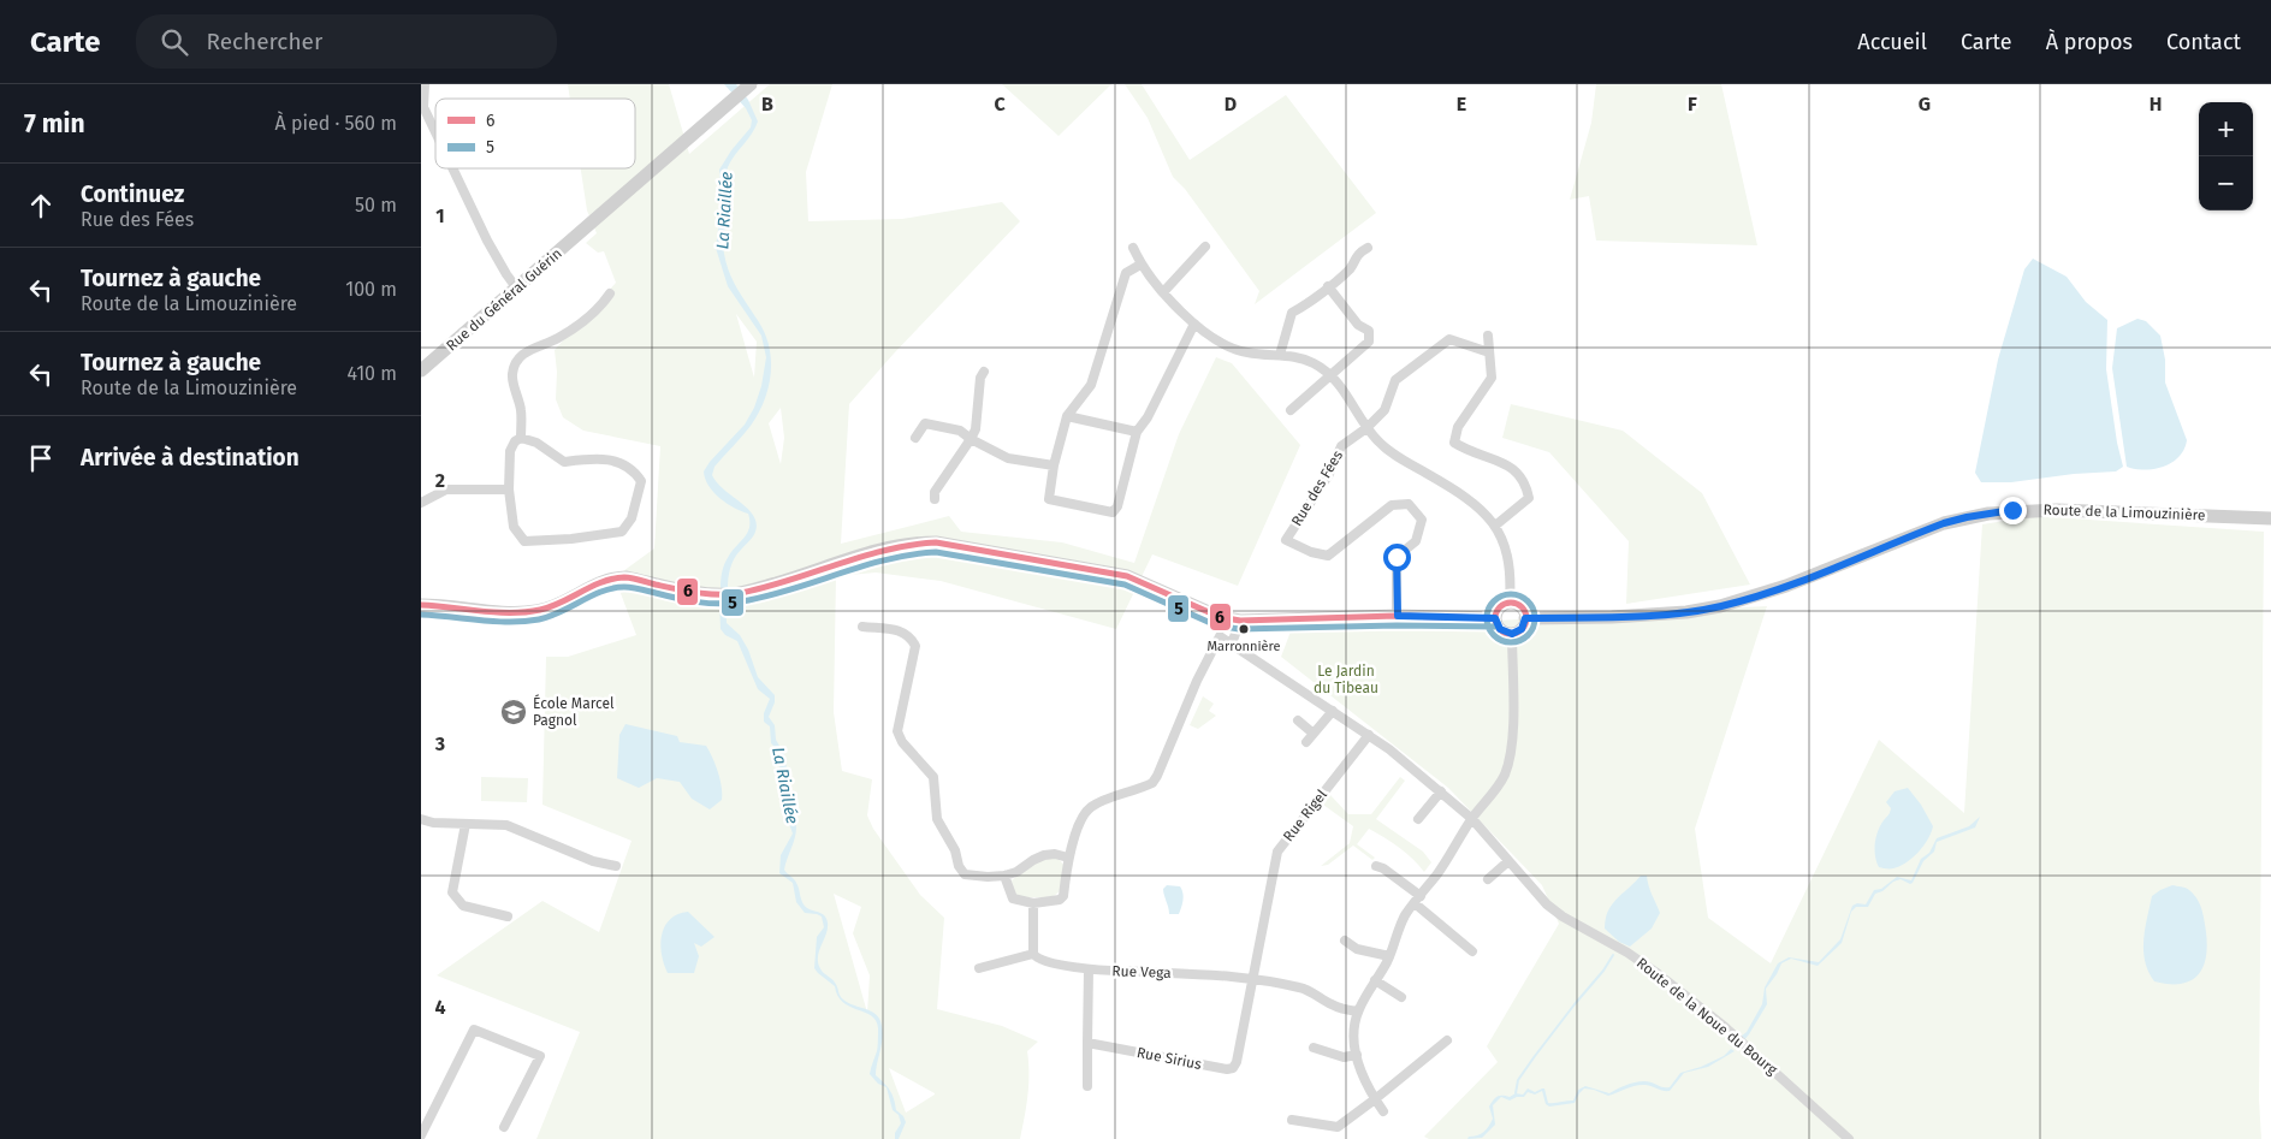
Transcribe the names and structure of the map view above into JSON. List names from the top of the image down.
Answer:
{
  "streets": {
    "street": [
      "Rue du Général Guérin",
      "Rue des Fées",
      "Route de la Limouzinière",
      "Rue Rigel",
      "Rue Vega",
      "Route de la Noue du Bourg",
      "Rue Sirius"
    ]
  },
  "crossings": [
    ["Rue Rigel", "Rue Vega"],
    ["Rue Rigel", "Route de la Noue du Bourg"],
    ["Rue Rigel", "Rue Sirius"],
    ["Rue Vega", "Rue Sirius"]
  ],
  "water": ["La Riaillée"],
  "parks": ["Le Jardin du Tibeau"],
  "places": {
    "other": ["Marronnière"],
    "school or university": ["École Marcel Pagnol"]
  },
  "lines": ["transit line 6", "transit line 5"],
  "legend": ["6", "5"],
  "page": {
    "header": "Carte",
    "search": "Rechercher",
    "nav": [
      "Accueil",
      "Carte",
      "À propos",
      "Contact"
    ],
    "heading": ["7 min", "À pied · 560 m"],
    "map_buttons": ["+", "−"],
    "list": [
      ["Continuez", "Rue des Fées", "50 m"],
      ["Tournez à gauche", "Route de la Limouzinière", "100 m"],
      ["Tournez à gauche", "Route de la Limouzinière", "410 m"],
      "Arrivée à destination"
    ]
  },
  "grid": {
    "columns": [
      "B",
      "C",
      "D",
      "E",
      "F",
      "G",
      "H"
    ],
    "rows": [
      "1",
      "2",
      "3",
      "4"
    ]
  }
}
